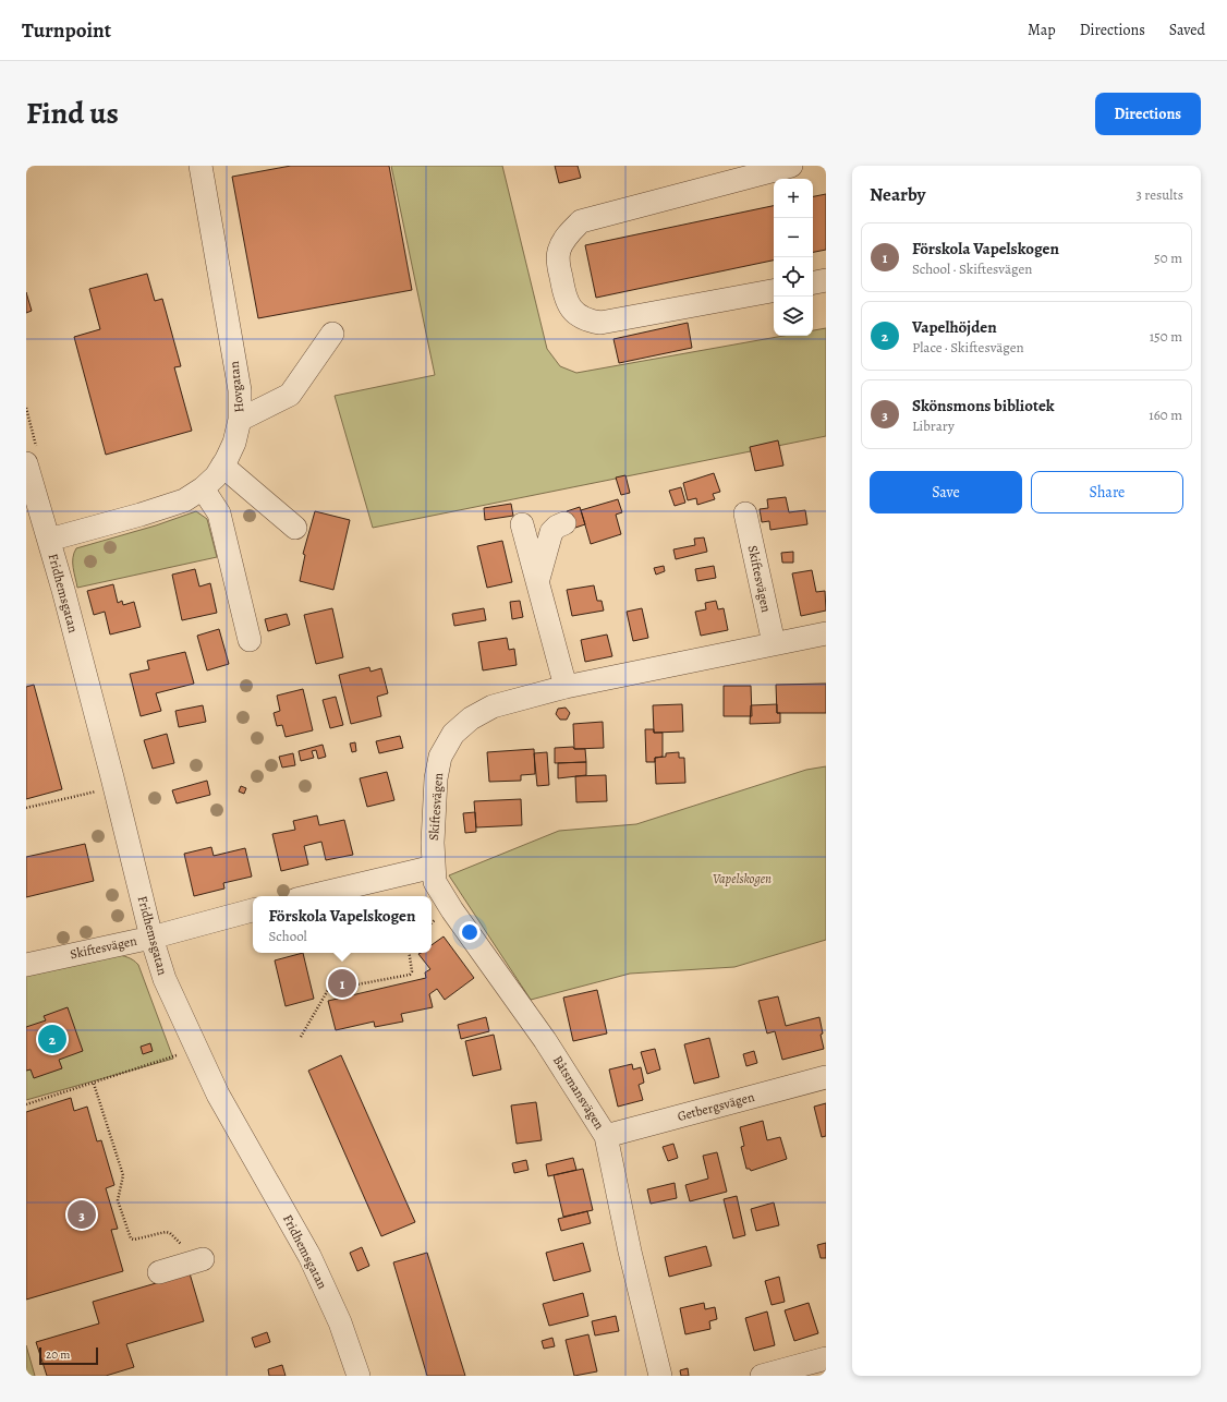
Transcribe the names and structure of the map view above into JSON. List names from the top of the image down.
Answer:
{
  "streets": {
    "street": [
      "Hovgatan",
      "Skiftesvägen",
      "Fridhemsgatan",
      "Båtsmansvägen",
      "Getbergsvägen"
    ]
  },
  "crossings": [
    ["Hovgatan", "Fridhemsgatan"],
    ["Skiftesvägen", "Fridhemsgatan"],
    ["Skiftesvägen", "Båtsmansvägen"],
    ["Båtsmansvägen", "Getbergsvägen"]
  ],
  "parks": ["Vapelskogen"],
  "scale_bar": "20 m",
  "page": {
    "header": "Turnpoint",
    "nav": ["Map", "Directions", "Saved"],
    "title": "Find us",
    "buttons": [
      "Directions",
      ["Save", "Share"]
    ],
    "heading": ["Nearby", "3 results"],
    "map_buttons": ["+", "−"],
    "list": [
      {
        "mark": "1",
        "name": "Förskola Vapelskogen",
        "note": "School · Skiftesvägen",
        "value": "50 m"
      },
      {
        "mark": "2",
        "name": "Vapelhöjden",
        "note": "Place · Skiftesvägen",
        "value": "150 m"
      },
      {
        "mark": "3",
        "name": "Skönsmons bibliotek",
        "note": "Library",
        "value": "160 m"
      }
    ],
    "popup": ["Förskola Vapelskogen", "School"],
    "pins": ["1", "2", "3"],
    "scale": "20 m"
  }
}
